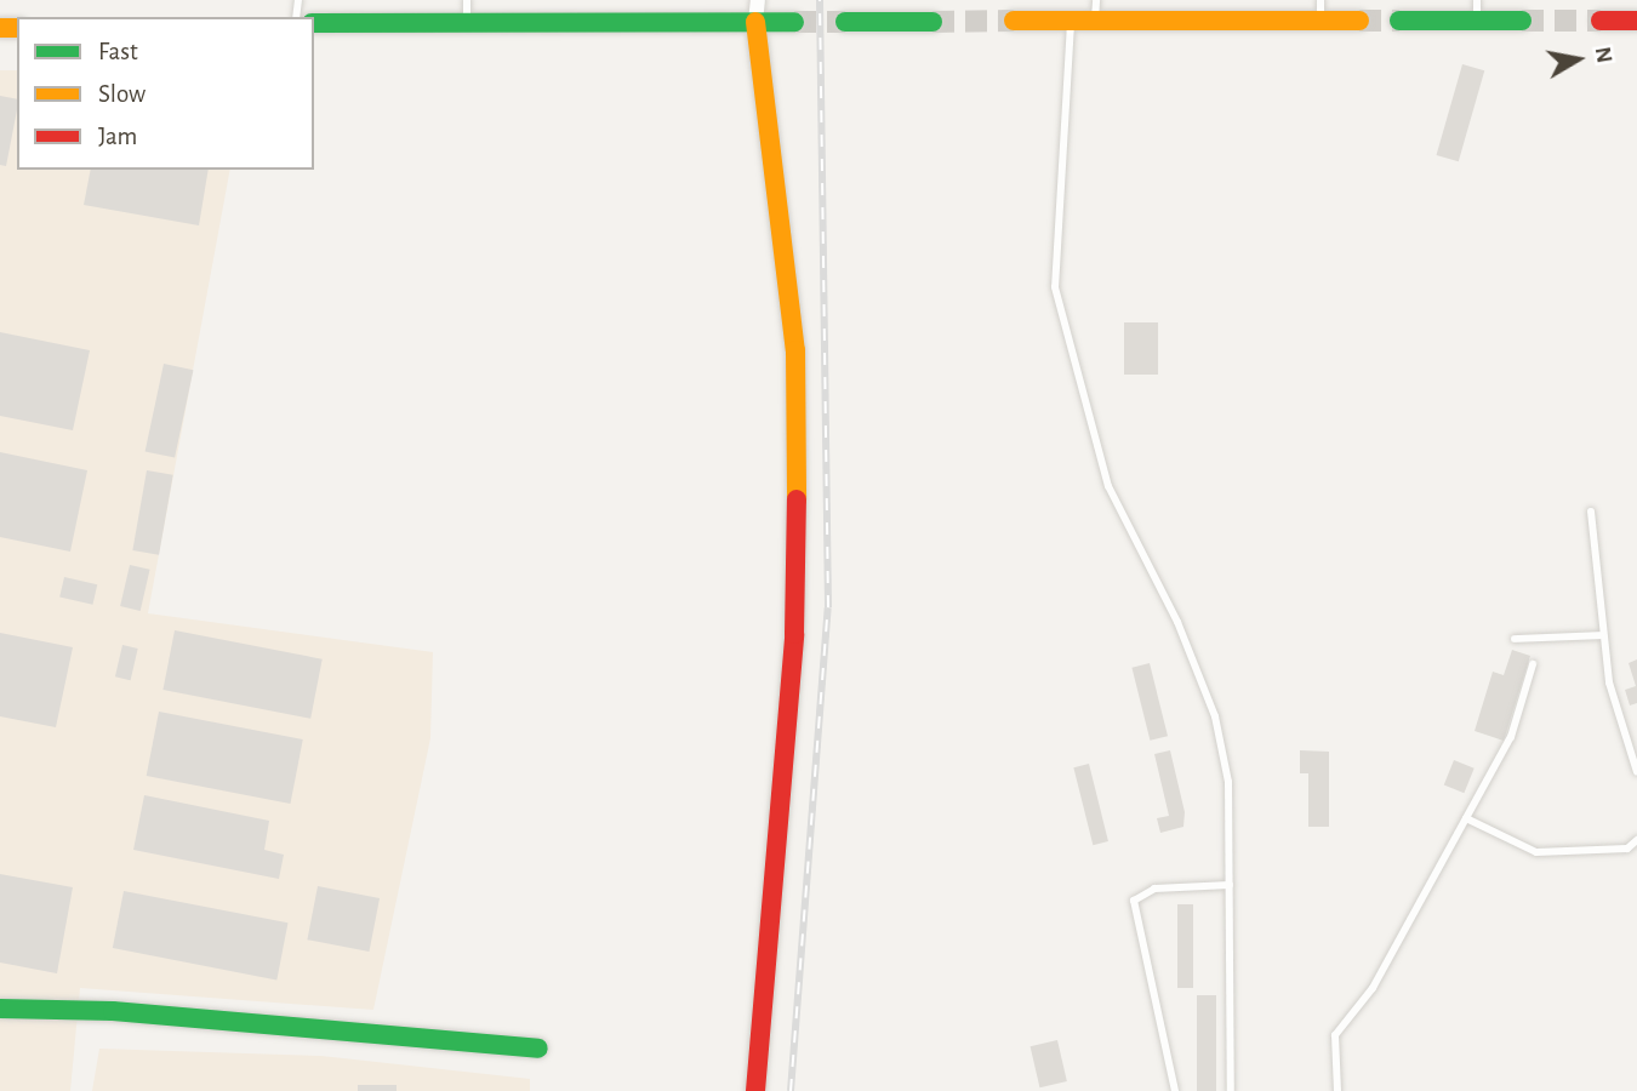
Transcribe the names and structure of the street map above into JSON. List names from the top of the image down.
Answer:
{
  "legend": ["Fast", "Slow", "Jam"],
  "north": "right"
}
